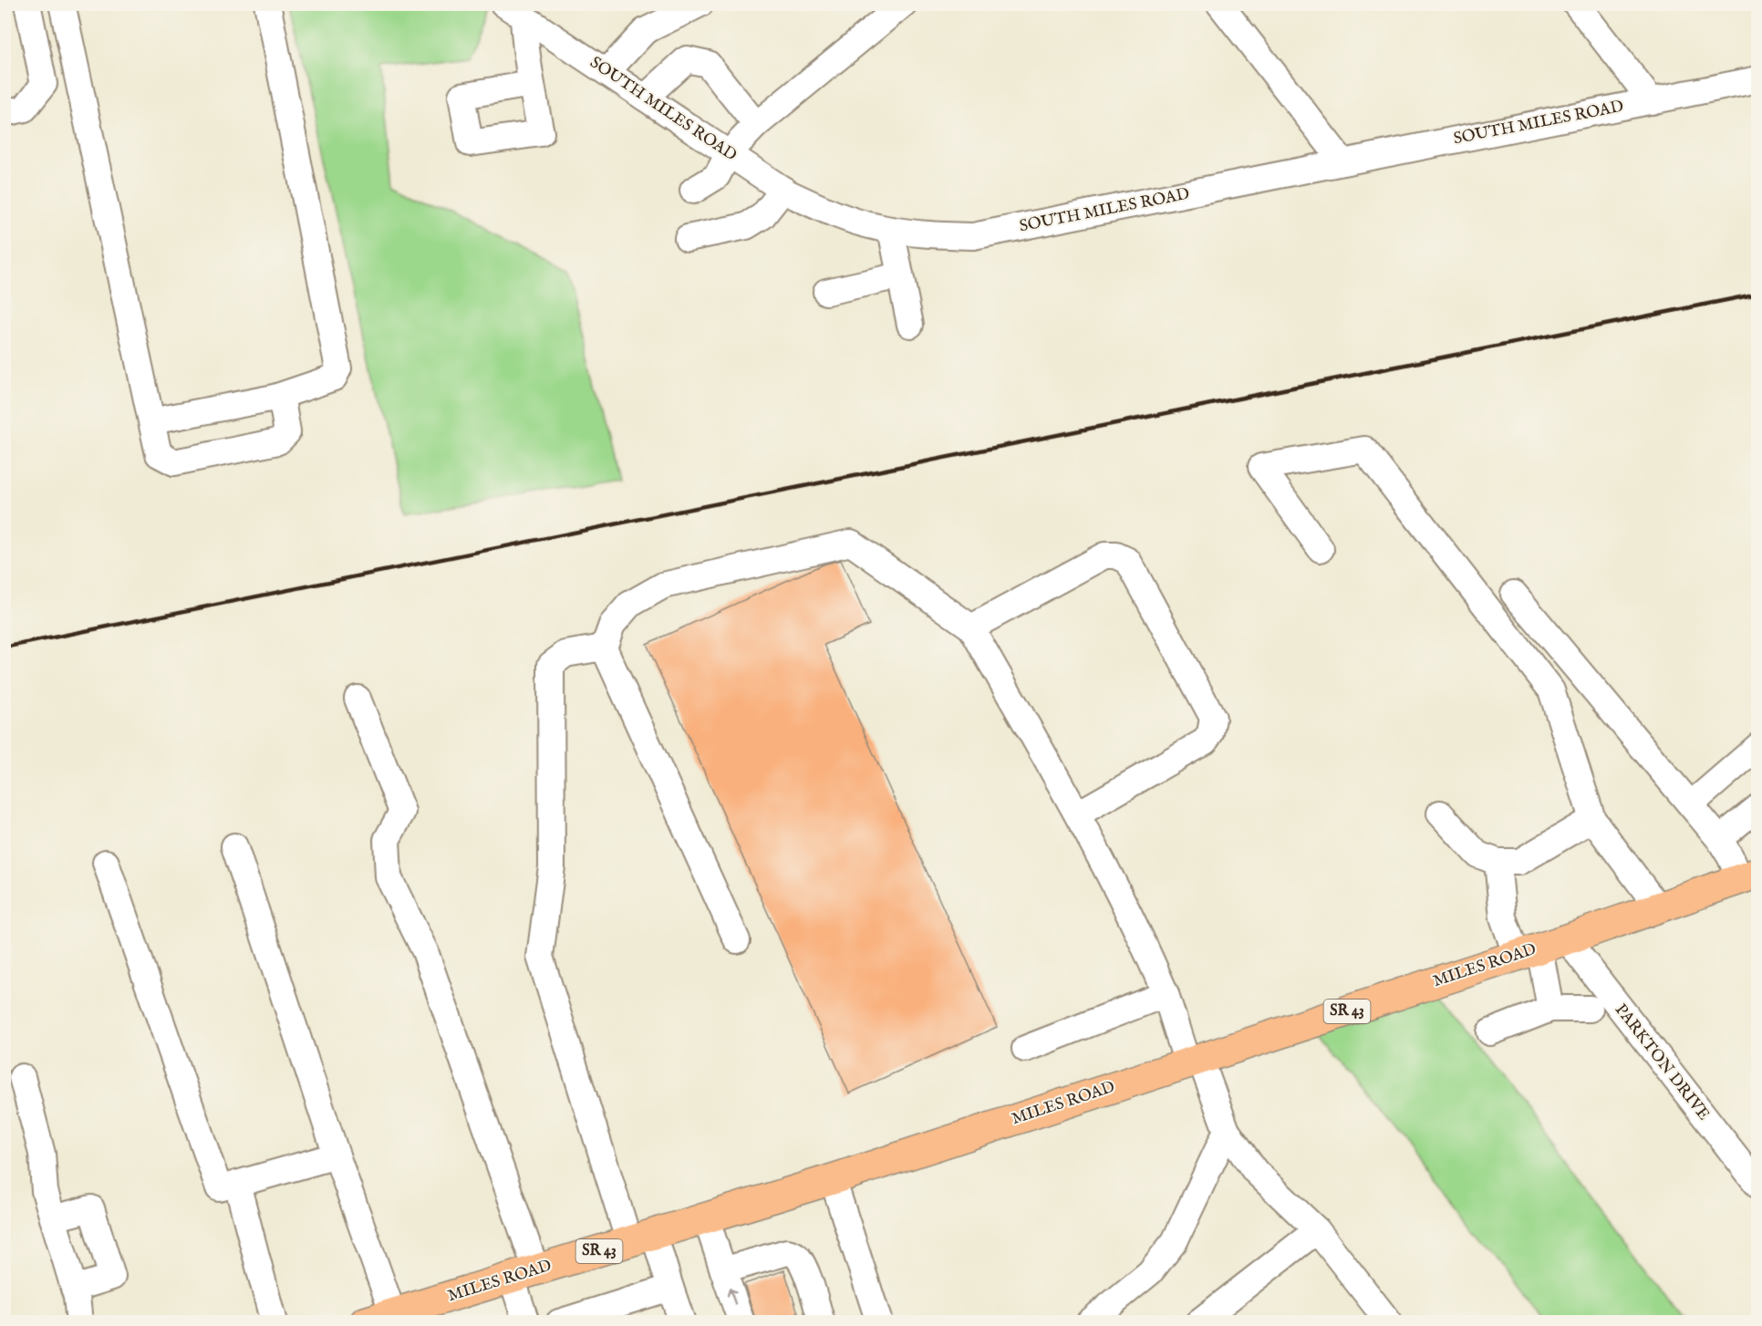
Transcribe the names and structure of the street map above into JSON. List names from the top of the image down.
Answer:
{
  "streets": {
    "main road": ["MILES ROAD", "SR 43"],
    "street": ["SOUTH MILES ROAD", "PARKTON DRIVE"]
  },
  "crossings": [
    ["MILES ROAD", "PARKTON DRIVE"]
  ]
}
